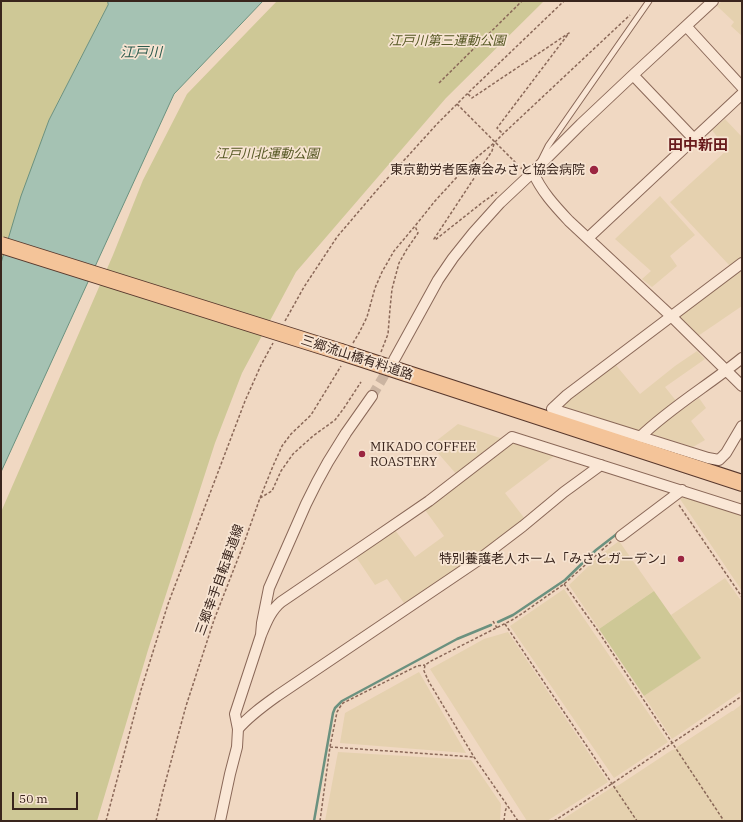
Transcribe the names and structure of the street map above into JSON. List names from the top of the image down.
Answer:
{
  "streets": {
    "main road": ["三郷流山橋有料道路"],
    "path": ["三郷幸手自転車道線"]
  },
  "crossings": [
    ["三郷流山橋有料道路", "三郷幸手自転車道線"]
  ],
  "districts": ["田中新田"],
  "water": ["江戸川"],
  "parks": ["江戸川第三運動公園", "江戸川北運動公園"],
  "places": ["東京勤労者医療会みさと協会病院", "MIKADO COFFEE ROASTERY", "特別養護老人ホーム「みさとガーデン」"],
  "scale_bar": "50 m"
}
